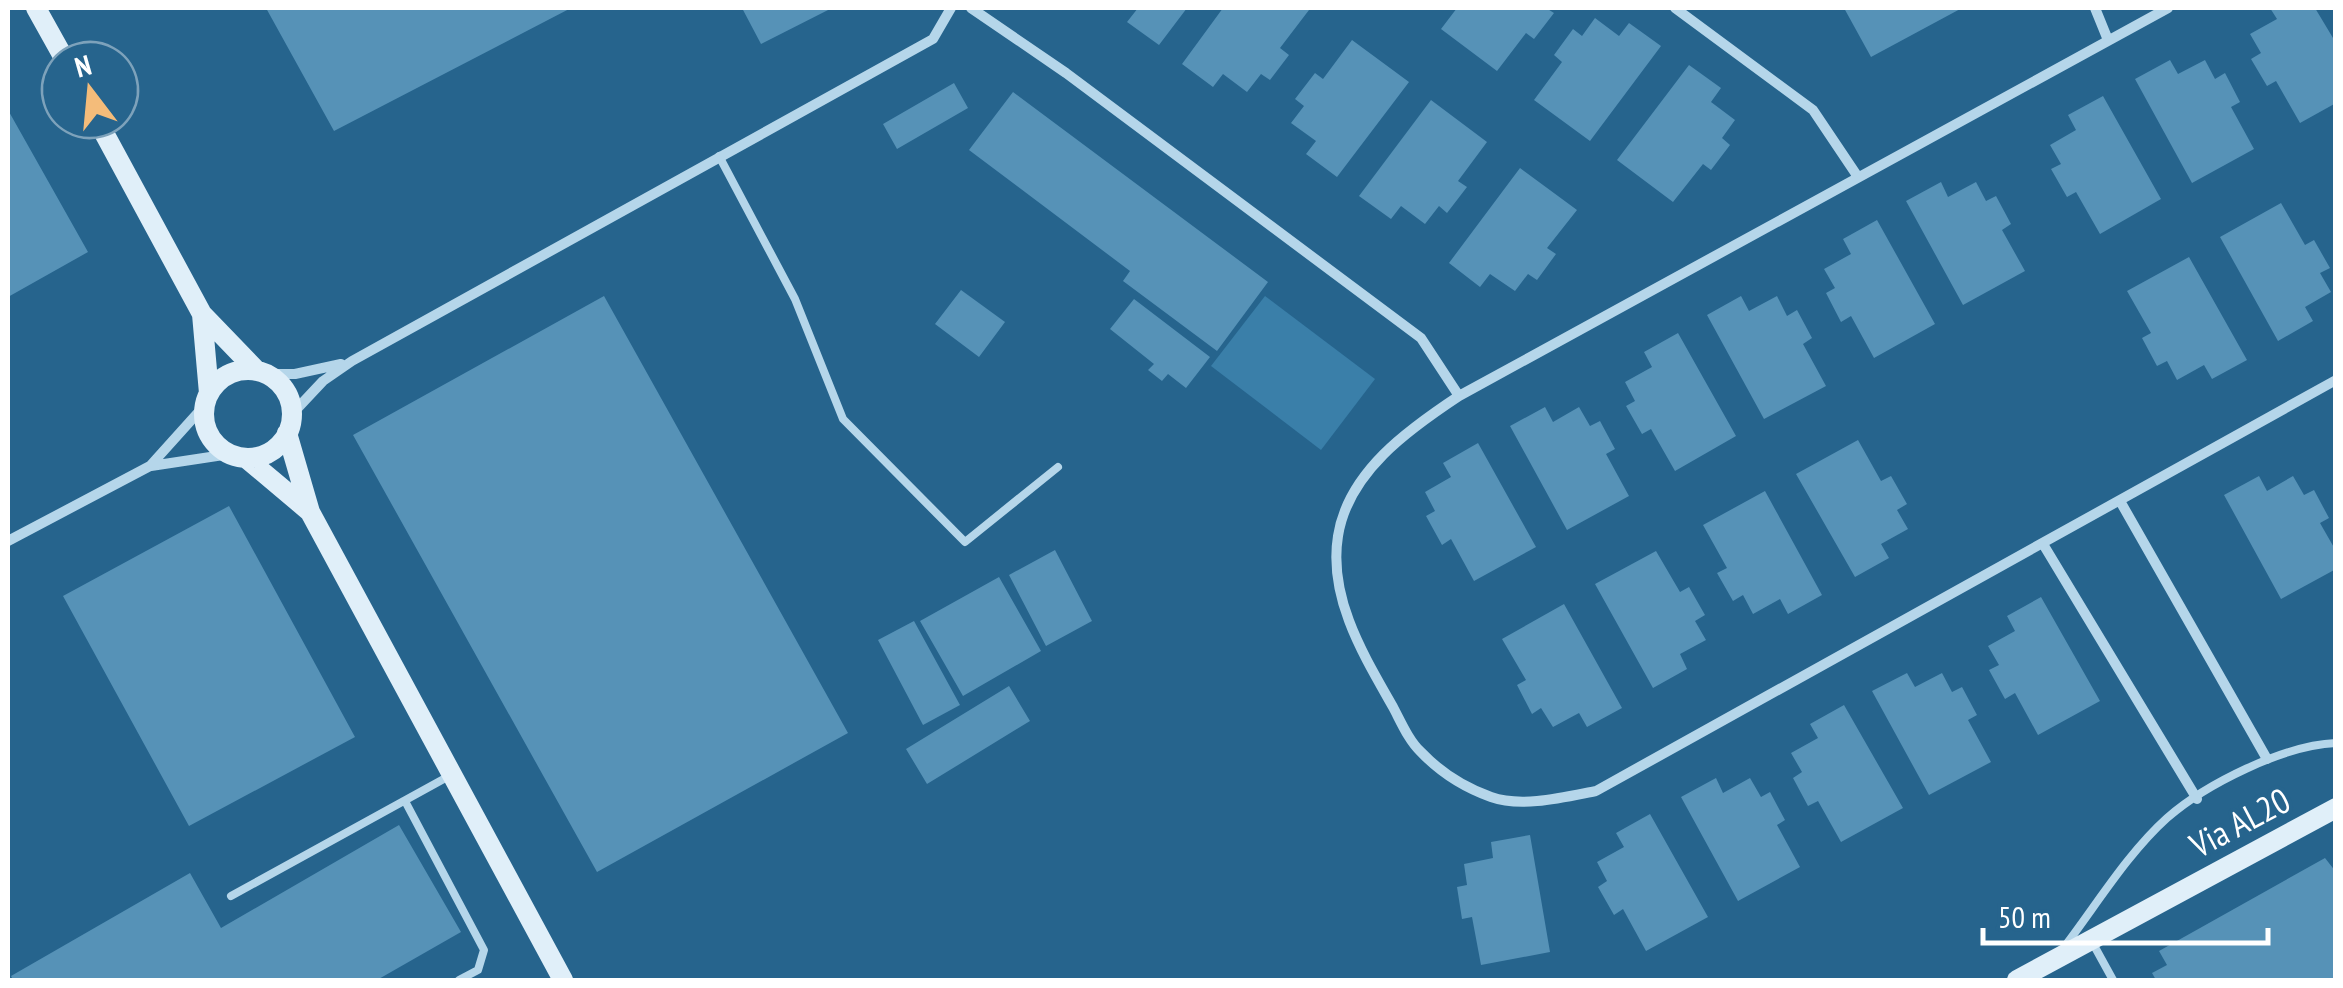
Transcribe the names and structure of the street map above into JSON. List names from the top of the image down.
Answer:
{
  "streets": {
    "street": ["Via AL20"]
  },
  "scale_bar": "50 m",
  "north": "top"
}
